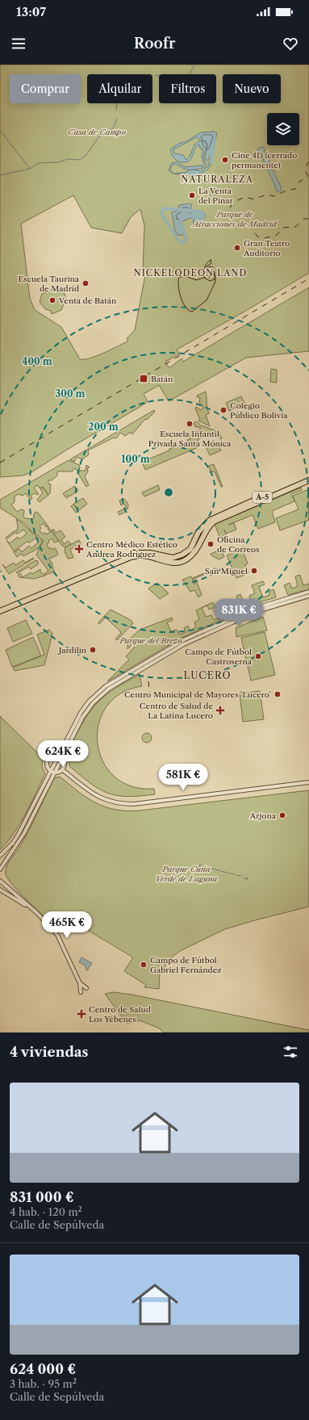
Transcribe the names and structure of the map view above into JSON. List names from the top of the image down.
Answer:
{
  "streets": {
    "highway": ["A-5"]
  },
  "districts": ["NATURALEZA", "NICKELODEON LAND", "LUCERO"],
  "parks": [
    "Casa de Campo",
    "Parque de Atracciones de Madrid",
    "Parque del Brezo",
    "Parque Cuña Verde de Laguna"
  ],
  "places": {
    "other": [
      "Cine 4D (cerrado permanente)",
      "La Venta del Pinar",
      "Gran Teatro Auditorio",
      "Escuela Taurina de Madrid",
      "Venta de Batán",
      "Colegio Público Bolivia",
      "Escuela Infantil Privada Santa Mónica",
      "Oficina de Correos",
      "San Miguel",
      "Jardilin",
      "Campo de Fútbol Castroserna",
      "Centro Municipal de Mayores 'Lucero'",
      "Arjona",
      "Campo de Fútbol Gabriel Fernández"
    ],
    "transit": ["Batán"],
    "health": ["Centro Médico Estético Andrea Rodríguez", "Centro de Salud de La Latina Lucero", "Centro de Salud Los Yébenes"]
  },
  "page": {
    "status": "13:07",
    "header": "Roofr",
    "chip": [
      "Comprar",
      "Alquilar",
      "Filtros",
      "Nuevo"
    ],
    "price": [
      "831K €",
      "624K €",
      "581K €",
      "465K €"
    ],
    "heading": "4 viviendas",
    "list": [
      {
        "name": "831 000 €",
        "note": "4 hab. · 120 m² · Calle de Sepúlveda"
      },
      {
        "name": "624 000 €",
        "note": "3 hab. · 95 m² · Calle de Sepúlveda"
      }
    ]
  },
  "rings": [
    "400 m",
    "300 m",
    "200 m",
    "100 m"
  ]
}
